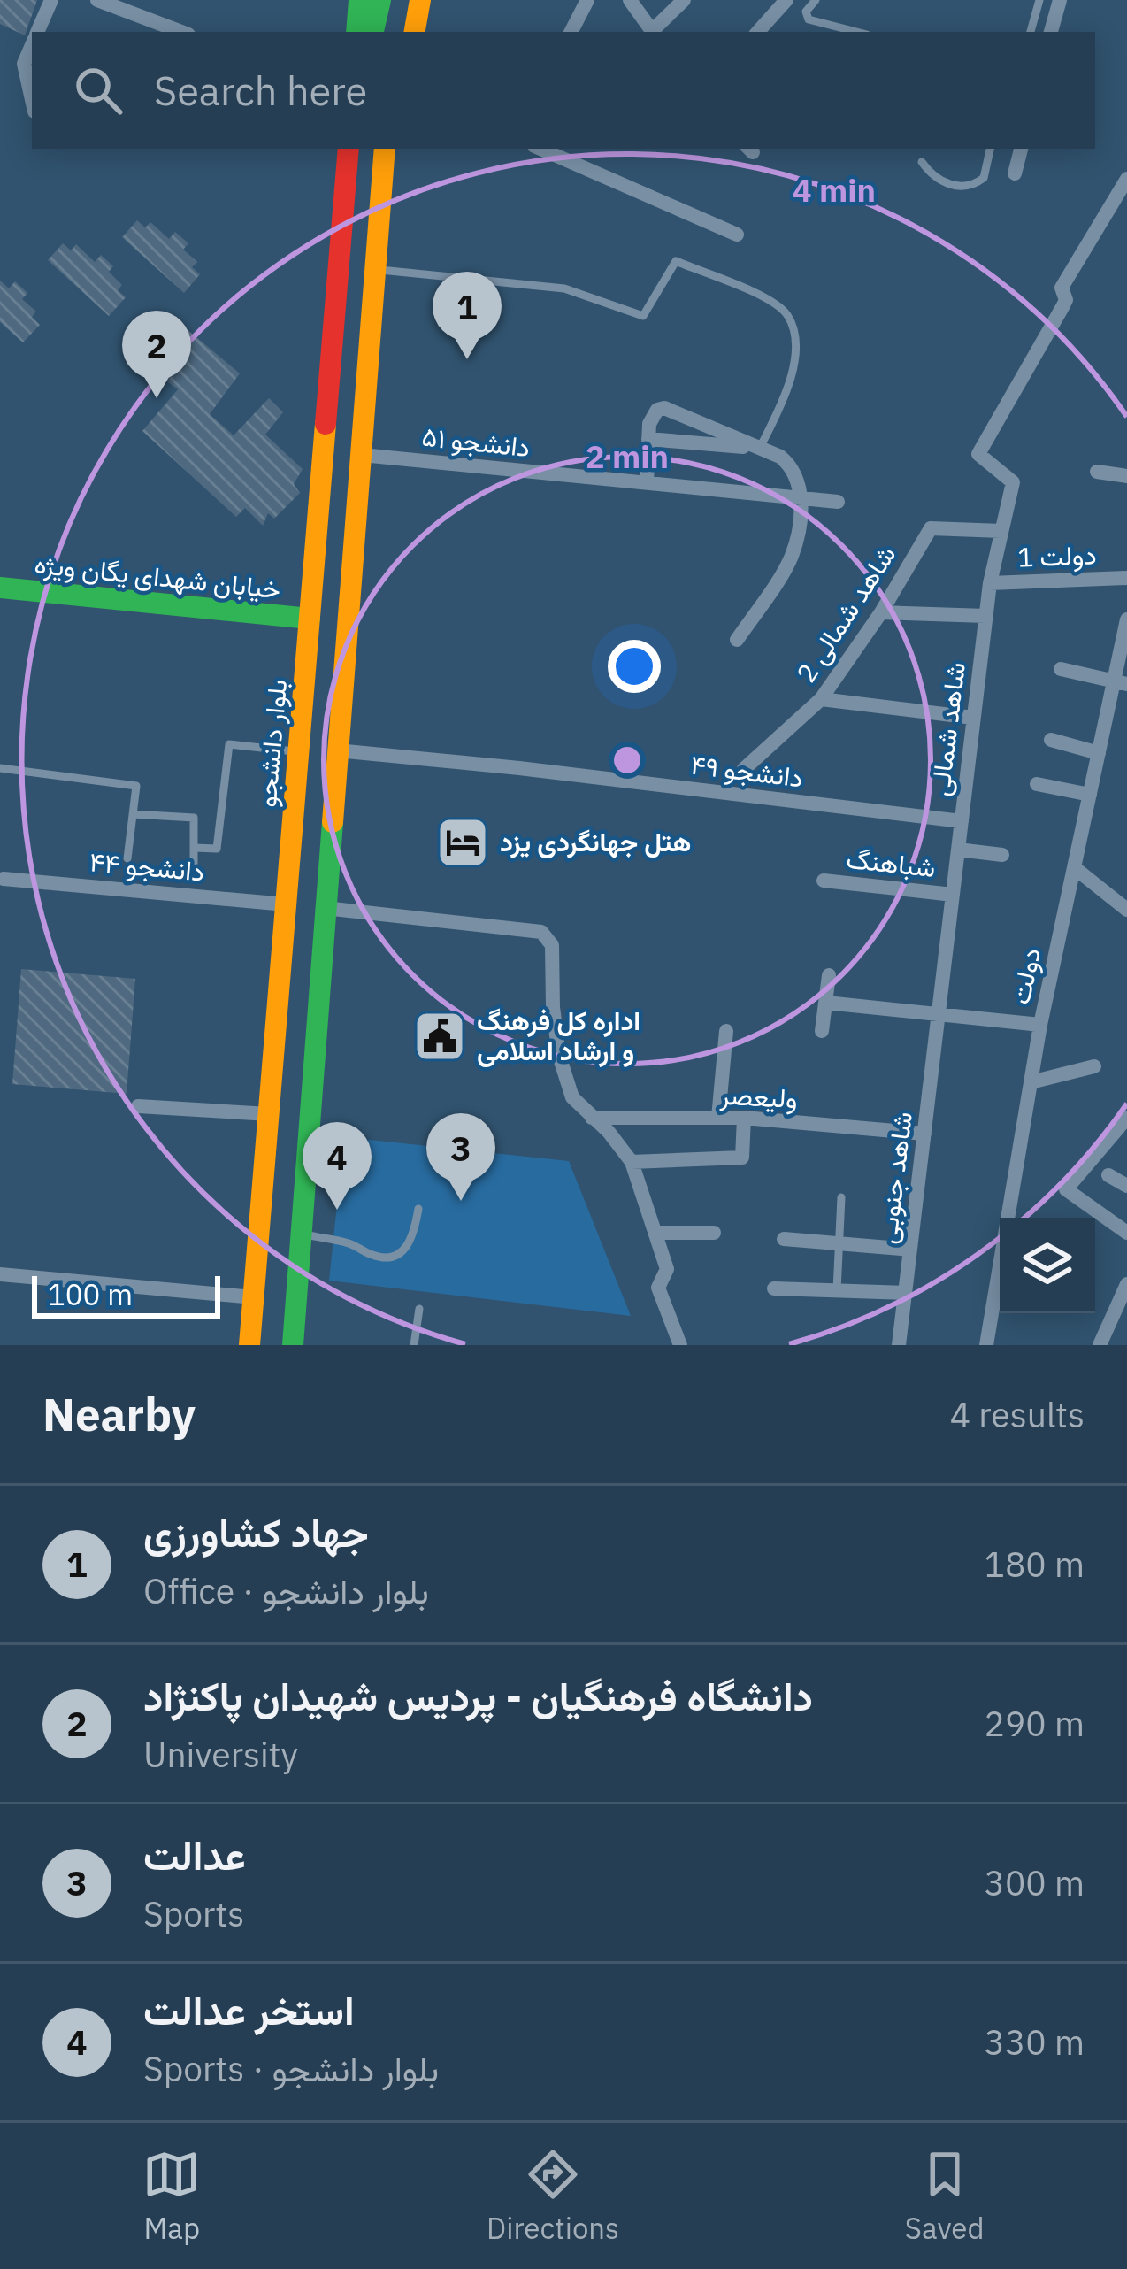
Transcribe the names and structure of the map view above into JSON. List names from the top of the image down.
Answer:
{
  "streets": {
    "main road": ["خیابان شهدای یگان ویژه", "بلوار دانشجو"],
    "street": [
      "دانشجو ۵۱",
      "دولت 1",
      "شاهد شمالی 2",
      "شاهد شمالی",
      "دانشجو ۴۹",
      "شباهنگ",
      "دانشجو ۴۴",
      "دولت",
      "ولیعصر",
      "شاهد جنوبی"
    ]
  },
  "crossings": [
    ["دولت 1", "شاهد شمالی"],
    ["خیابان شهدای یگان ویژه", "بلوار دانشجو"],
    ["شاهد شمالی 2", "شاهد شمالی"],
    ["شاهد شمالی", "دانشجو ۴۹"],
    ["شاهد شمالی", "شباهنگ"],
    ["شاهد شمالی", "شاهد جنوبی"],
    ["بلوار دانشجو", "دانشجو ۴۴"],
    ["ولیعصر", "شاهد جنوبی"]
  ],
  "places": {
    "hotel": ["هتل جهانگردی یزد"],
    "public building": ["اداره کل فرهنگ و ارشاد اسلامی"]
  },
  "scale_bar": "100 m",
  "page": {
    "search": "Search here",
    "pins": [
      "1",
      "2",
      "3",
      "4"
    ],
    "scale": "100 m",
    "heading": ["Nearby", "4 results"],
    "list": [
      {
        "mark": "1",
        "name": "جهاد کشاورزی",
        "note": "Office · بلوار دانشجو",
        "value": "180 m"
      },
      {
        "mark": "2",
        "name": "دانشگاه فرهنگیان - پردیس شهیدان پاکنژاد",
        "note": "University",
        "value": "290 m"
      },
      {
        "mark": "3",
        "name": "عدالت",
        "note": "Sports",
        "value": "300 m"
      },
      {
        "mark": "4",
        "name": "استخر عدالت",
        "note": "Sports · بلوار دانشجو",
        "value": "330 m"
      }
    ],
    "nav": ["Map", "Directions", "Saved"]
  },
  "rings": ["4 min", "2 min"]
}
